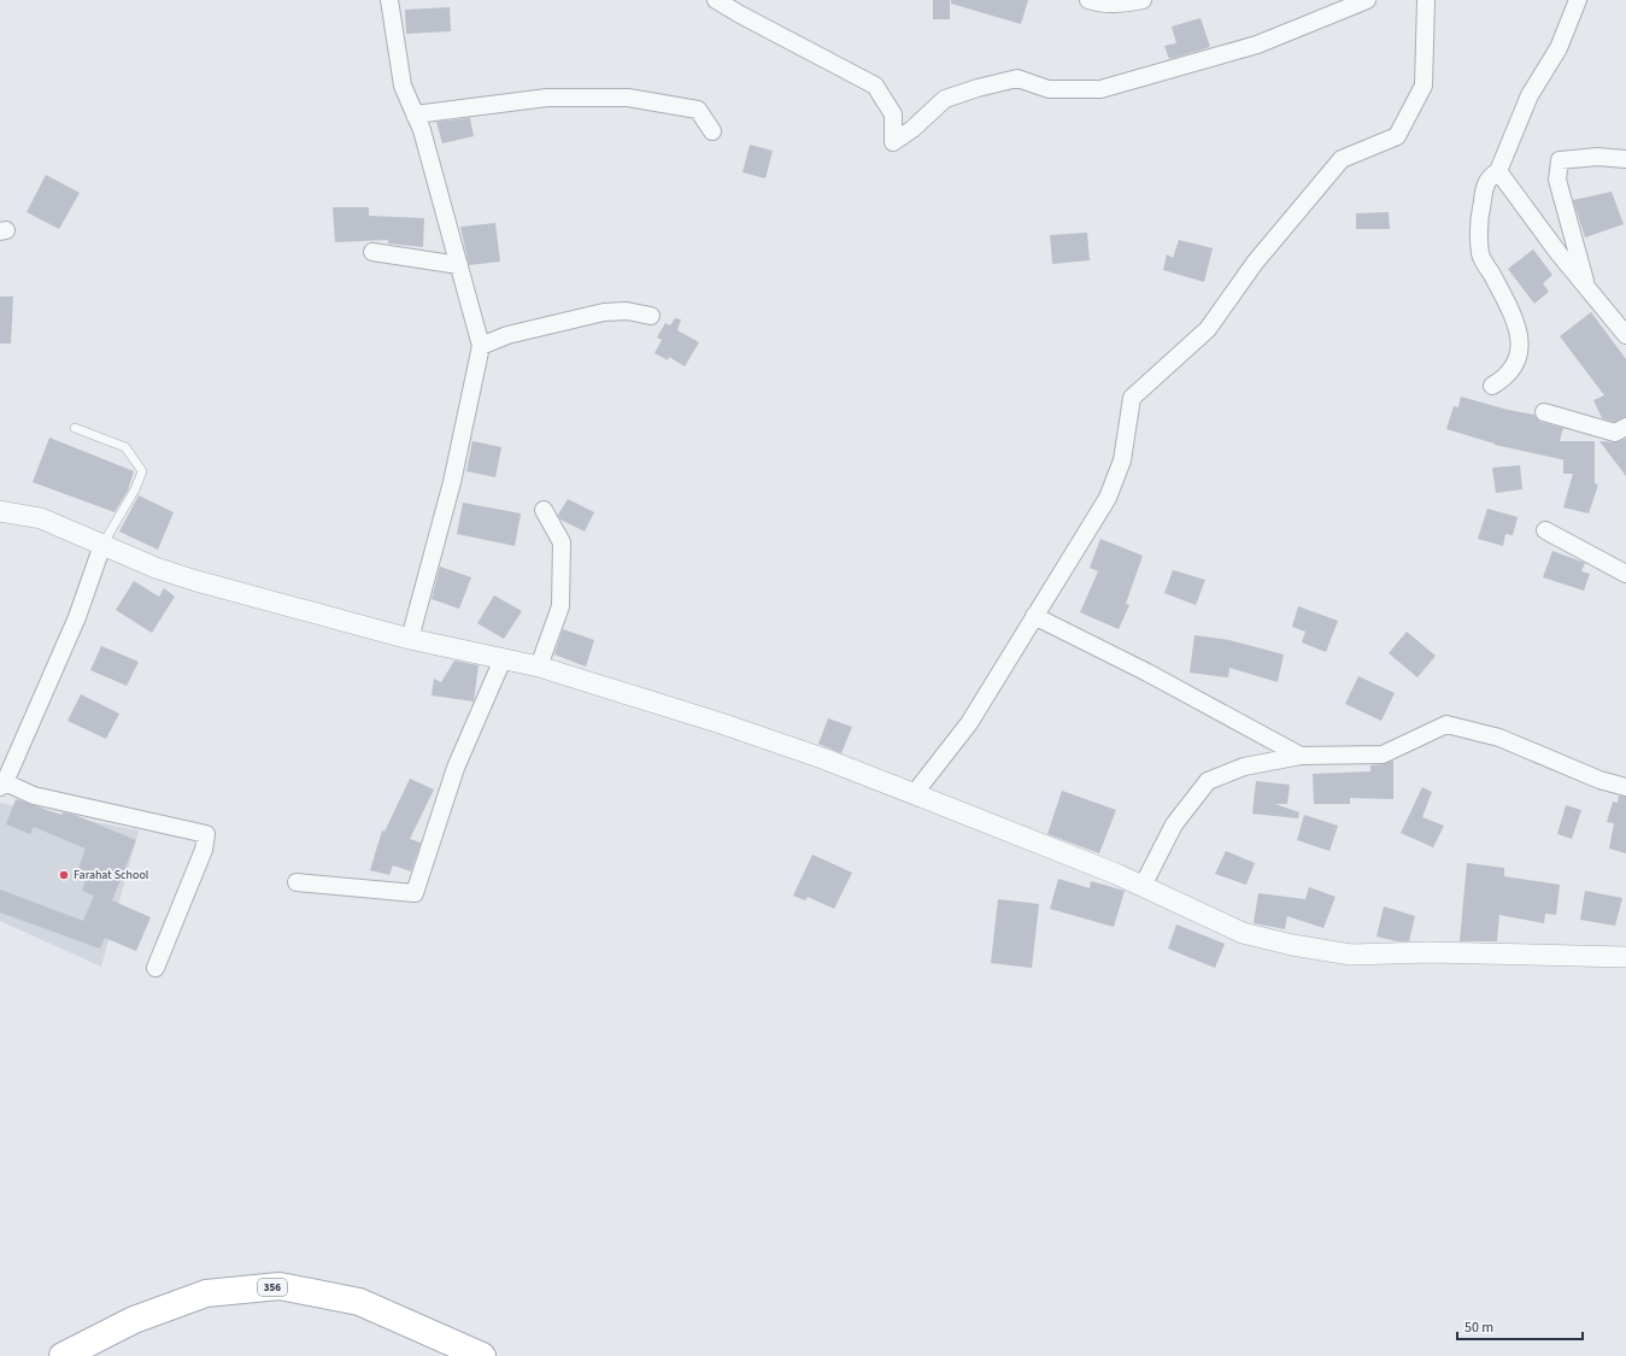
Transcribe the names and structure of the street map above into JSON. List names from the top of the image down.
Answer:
{
  "streets": {
    "main road": ["356"]
  },
  "places": ["Farahat School"],
  "scale_bar": "50 m"
}
